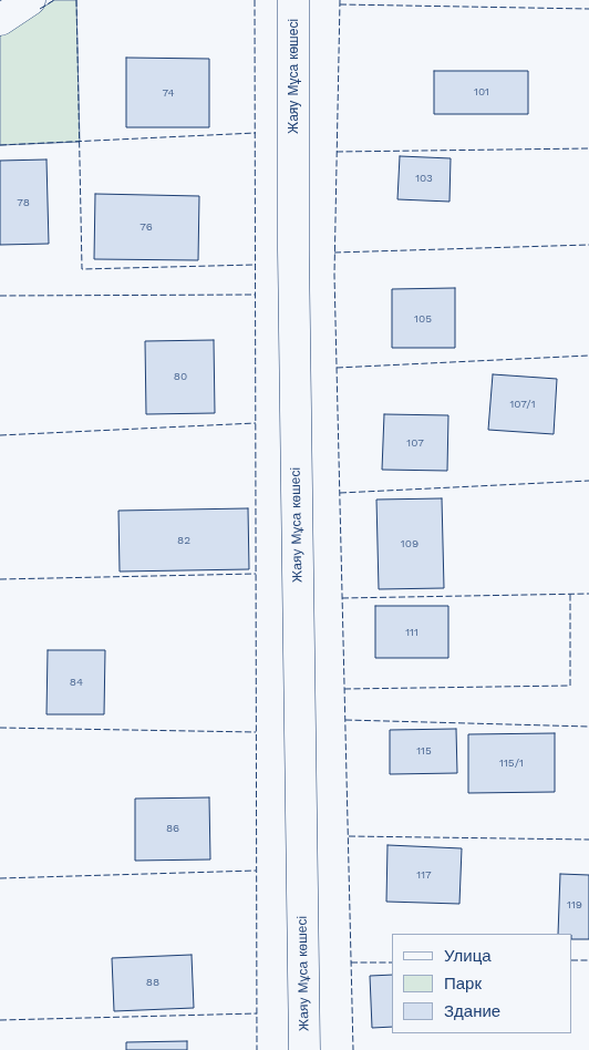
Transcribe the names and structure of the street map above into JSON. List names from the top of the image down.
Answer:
{
  "streets": {
    "street": ["Жаяу Мұса көшесі"]
  },
  "house_numbers": [
    "101",
    "74",
    "103",
    "78",
    "76",
    "105",
    "80",
    "107/1",
    "107",
    "82",
    "109",
    "111",
    "84",
    "115",
    "115/1",
    "86",
    "117",
    "119",
    "88"
  ],
  "legend": ["Улица", "Парк", "Здание"]
}
